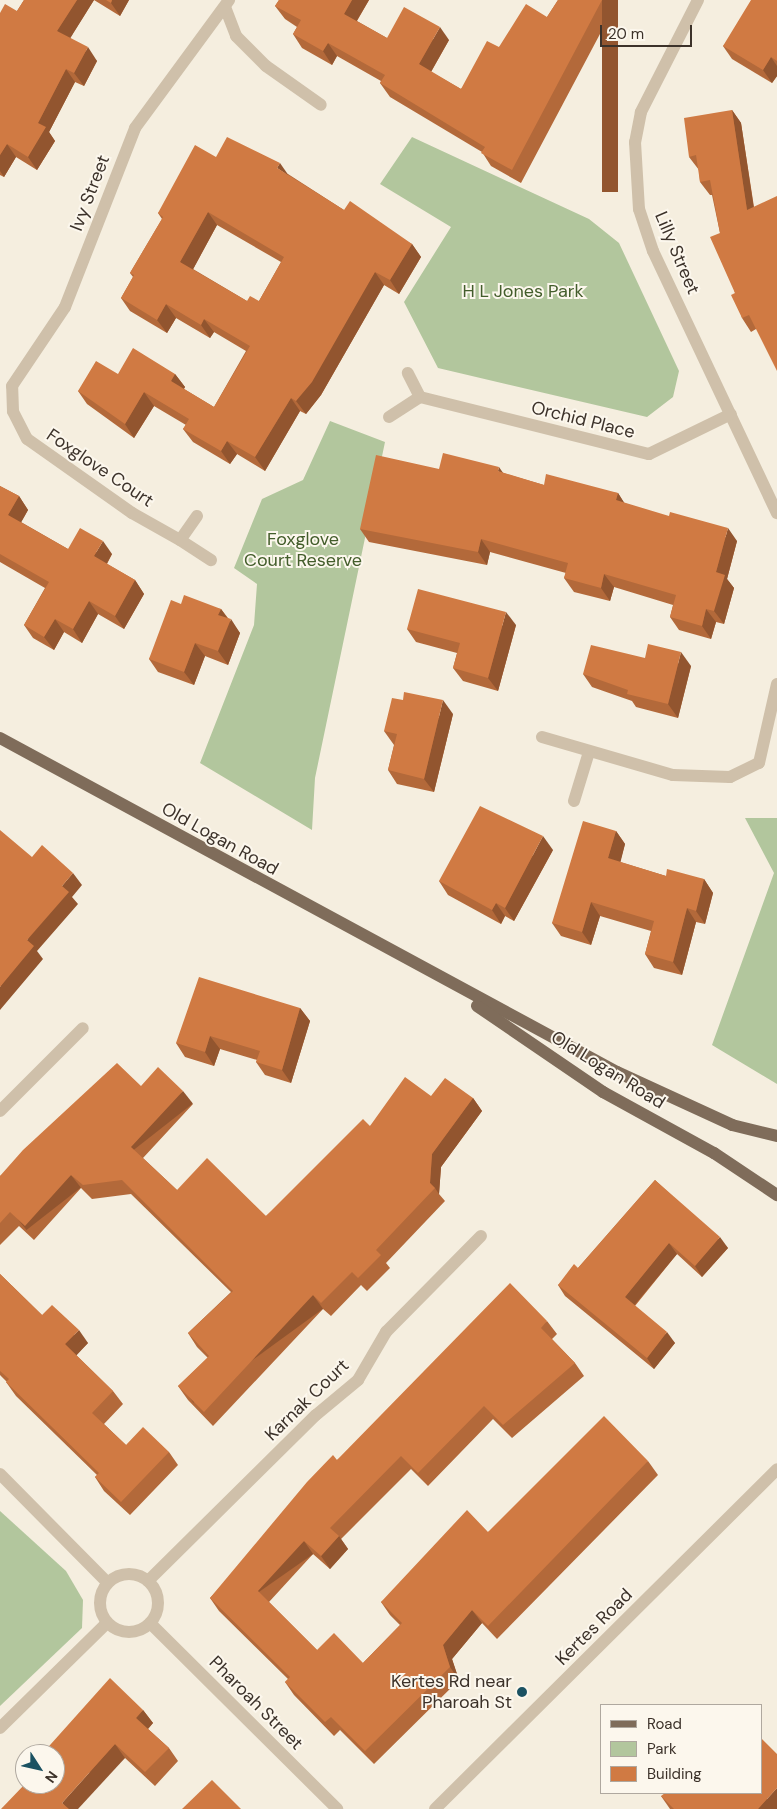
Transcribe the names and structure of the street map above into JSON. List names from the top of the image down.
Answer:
{
  "streets": {
    "main road": ["Old Logan Road"],
    "street": [
      "Ivy Street",
      "Lilly Street",
      "Orchid Place",
      "Foxglove Court",
      "Karnak Court",
      "Kertes Road",
      "Pharoah Street"
    ]
  },
  "crossings": [
    ["Ivy Street", "Foxglove Court"],
    ["Lilly Street", "Orchid Place"],
    ["Karnak Court", "Pharoah Street"]
  ],
  "parks": ["H L Jones Park", "Foxglove Court Reserve"],
  "places": ["Kertes Rd near Pharoah St"],
  "legend": ["Road", "Park", "Building"],
  "scale_bar": "20 m",
  "north": "bottom right"
}
